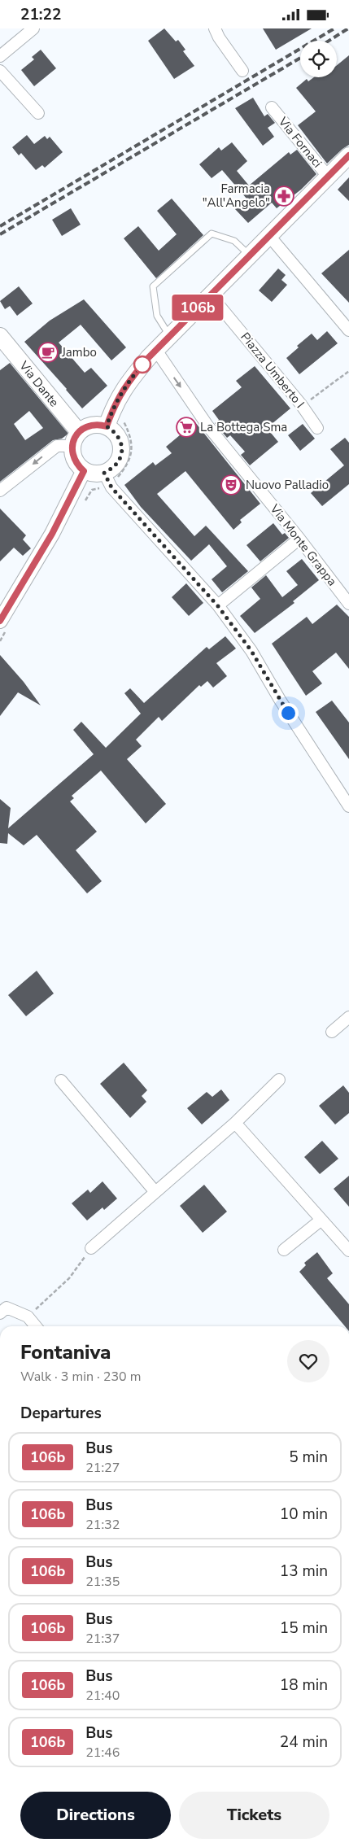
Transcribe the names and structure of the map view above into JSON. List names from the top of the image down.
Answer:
{
  "streets": {
    "main road": ["Via Dante"],
    "street": ["Via Fornaci", "Piazza Umberto I", "Via Monte Grappa"]
  },
  "one_way": ["Via Monte Grappa"],
  "places": {
    "pharmacy": ["Farmacia \"All'Angelo\""],
    "cafe": ["Jambo"],
    "supermarket": ["La Bottega Sma"],
    "theatre": ["Nuovo Palladio"]
  },
  "lines": ["bus line 106b"],
  "page": {
    "status": "21:22",
    "on_map": "106b",
    "heading": [
      ["Fontaniva", "Walk · 3 min · 230 m"],
      "Departures"
    ],
    "list": [
      {
        "mark": "106b",
        "name": "Bus",
        "note": "21:27",
        "value": "5 min"
      },
      {
        "mark": "106b",
        "name": "Bus",
        "note": "21:32",
        "value": "10 min"
      },
      {
        "mark": "106b",
        "name": "Bus",
        "note": "21:35",
        "value": "13 min"
      },
      {
        "mark": "106b",
        "name": "Bus",
        "note": "21:37",
        "value": "15 min"
      },
      {
        "mark": "106b",
        "name": "Bus",
        "note": "21:40",
        "value": "18 min"
      },
      {
        "mark": "106b",
        "name": "Bus",
        "note": "21:46",
        "value": "24 min"
      }
    ],
    "buttons": ["Directions", "Tickets"]
  }
}
